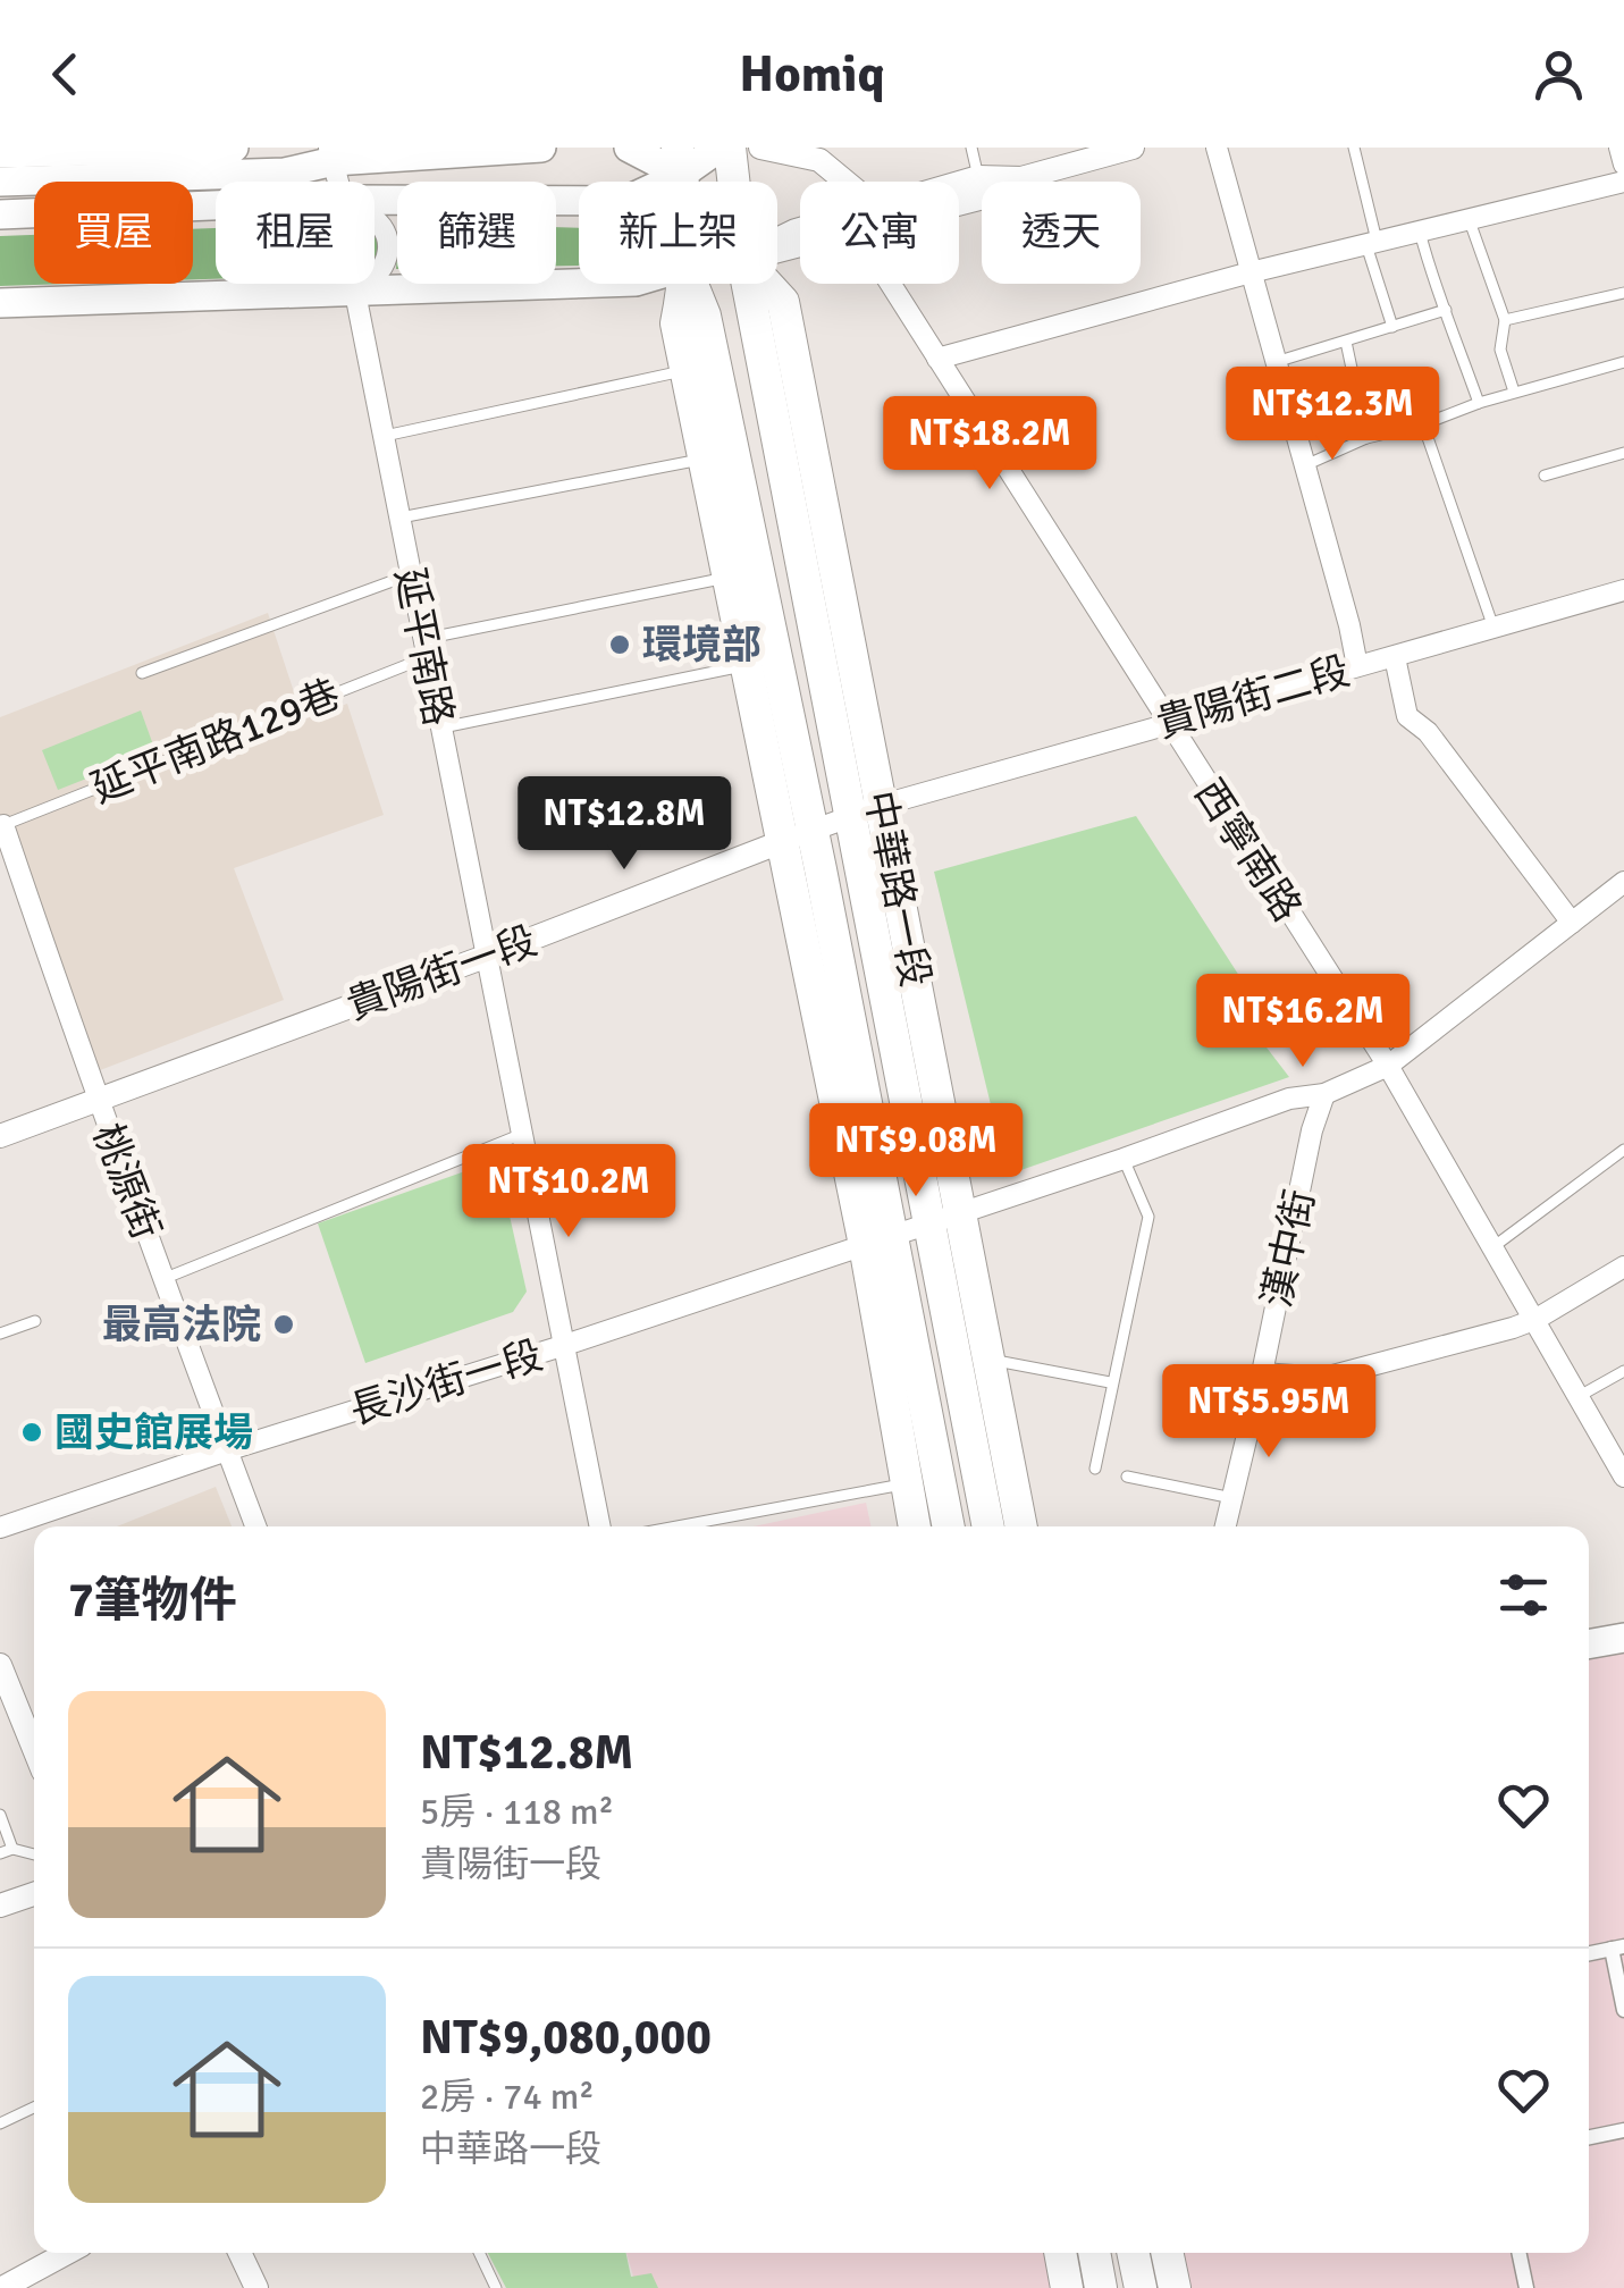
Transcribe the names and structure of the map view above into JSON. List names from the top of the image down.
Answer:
{
  "streets": {
    "main road": ["中華路一段"],
    "street": [
      "延平南路",
      "貴陽街二段",
      "西寧南路",
      "貴陽街一段",
      "桃源街",
      "漢中街",
      "長沙街一段"
    ],
    "lane": ["延平南路129巷"]
  },
  "crossings": [
    ["延平南路", "延平南路129巷"],
    ["延平南路", "貴陽街一段"],
    ["延平南路", "長沙街一段"],
    ["貴陽街二段", "西寧南路"],
    ["貴陽街二段", "中華路一段"],
    ["貴陽街二段", "貴陽街一段"],
    ["延平南路129巷", "中華路一段"],
    ["延平南路129巷", "桃源街"],
    ["西寧南路", "長沙街一段"],
    ["中華路一段", "貴陽街一段"],
    ["中華路一段", "長沙街一段"],
    ["貴陽街一段", "桃源街"],
    ["桃源街", "長沙街一段"],
    ["漢中街", "長沙街一段"]
  ],
  "places": ["環境部", "最高法院", "國史館展場"],
  "page": {
    "header": "Homiq",
    "chip": [
      "買屋",
      "租屋",
      "篩選",
      "新上架",
      "公寓",
      "透天"
    ],
    "price": [
      "NT$12.3M",
      "NT$18.2M",
      "NT$12.8M",
      "NT$16.2M",
      "NT$9.08M",
      "NT$10.2M",
      "NT$5.95M"
    ],
    "heading": "7筆物件",
    "list": [
      {
        "name": "NT$12.8M",
        "note": "5房 · 118 m² · 貴陽街一段"
      },
      {
        "name": "NT$9,080,000",
        "note": "2房 · 74 m² · 中華路一段"
      }
    ]
  }
}
